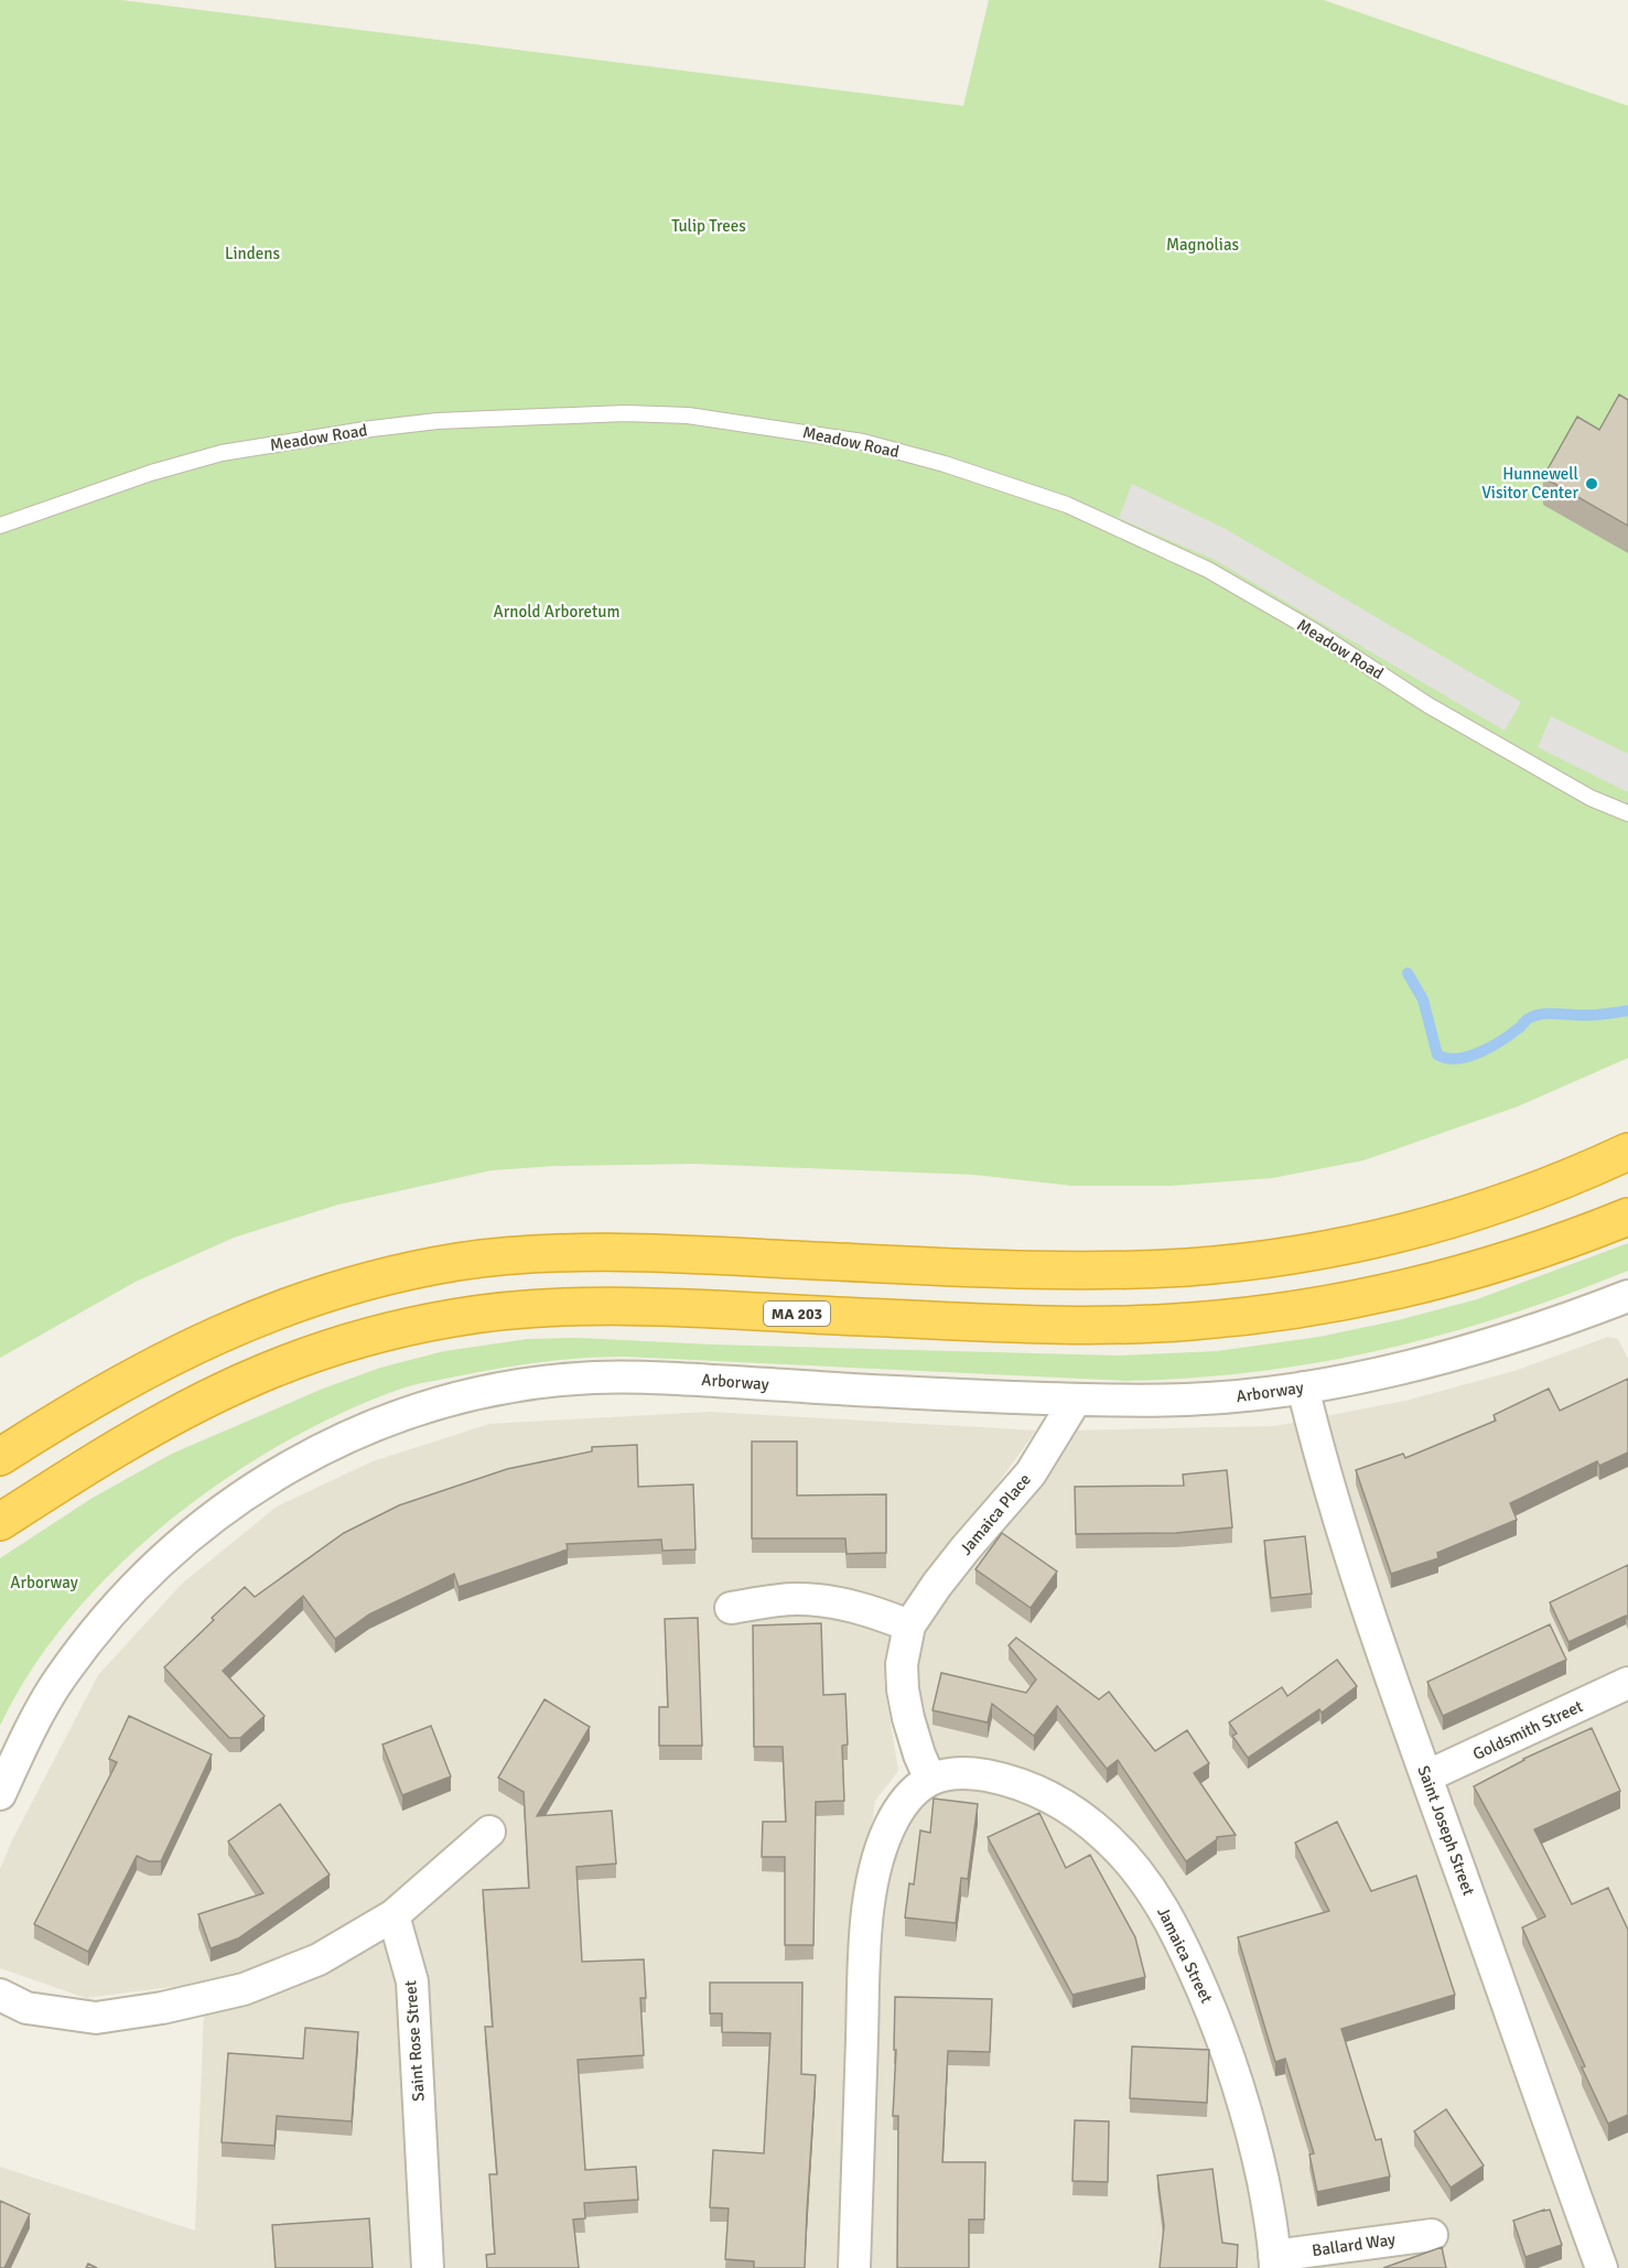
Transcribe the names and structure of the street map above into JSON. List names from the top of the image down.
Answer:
{
  "streets": {
    "highway": ["MA 203"],
    "street": [
      "Arborway",
      "Jamaica Place",
      "Goldsmith Street",
      "Saint Joseph Street",
      "Jamaica Street",
      "Saint Rose Street",
      "Ballard Way"
    ],
    "lane": ["Meadow Road"]
  },
  "crossings": [
    ["Arborway", "Jamaica Place"],
    ["Arborway", "Saint Joseph Street"],
    ["Jamaica Place", "Jamaica Street"],
    ["Goldsmith Street", "Saint Joseph Street"],
    ["Jamaica Street", "Ballard Way"]
  ],
  "parks": [
    "Tulip Trees",
    "Magnolias",
    "Lindens",
    "Arnold Arboretum",
    "Arborway"
  ],
  "places": ["Hunnewell Visitor Center"]
}
